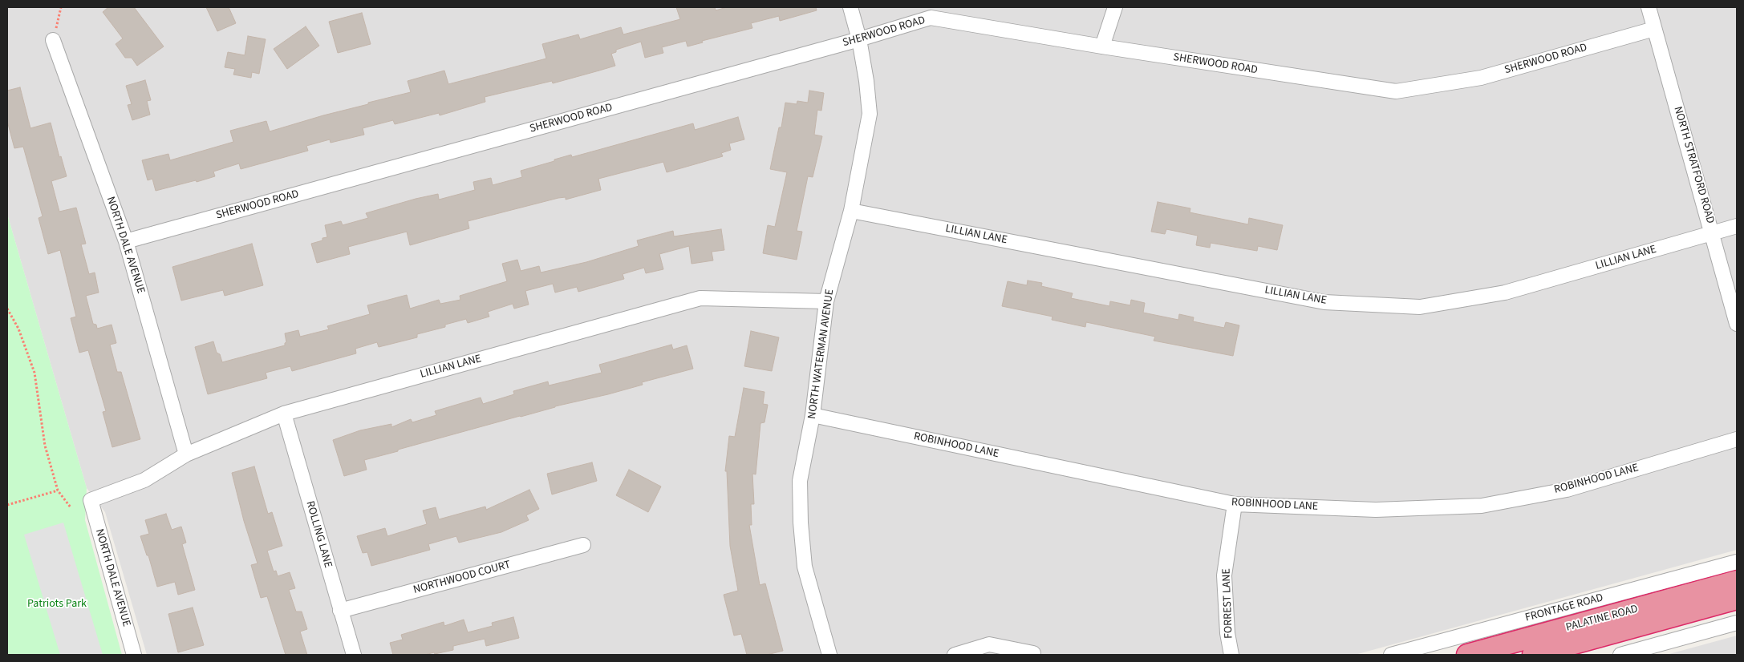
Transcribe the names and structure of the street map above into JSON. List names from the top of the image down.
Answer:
{
  "streets": {
    "highway": ["PALATINE ROAD"],
    "street": [
      "SHERWOOD ROAD",
      "NORTH STRATFORD ROAD",
      "LILLIAN LANE",
      "NORTH DALE AVENUE",
      "NORTH WATERMAN AVENUE",
      "ROBINHOOD LANE",
      "ROLLING LANE",
      "NORTHWOOD COURT",
      "FORREST LANE",
      "FRONTAGE ROAD"
    ]
  },
  "crossings": [
    ["SHERWOOD ROAD", "NORTH STRATFORD ROAD"],
    ["SHERWOOD ROAD", "NORTH DALE AVENUE"],
    ["SHERWOOD ROAD", "NORTH WATERMAN AVENUE"],
    ["NORTH STRATFORD ROAD", "LILLIAN LANE"],
    ["LILLIAN LANE", "NORTH DALE AVENUE"],
    ["LILLIAN LANE", "NORTH WATERMAN AVENUE"],
    ["LILLIAN LANE", "ROLLING LANE"],
    ["NORTH WATERMAN AVENUE", "ROBINHOOD LANE"],
    ["ROBINHOOD LANE", "FORREST LANE"],
    ["ROLLING LANE", "NORTHWOOD COURT"]
  ],
  "parks": ["Patriots Park"]
}
